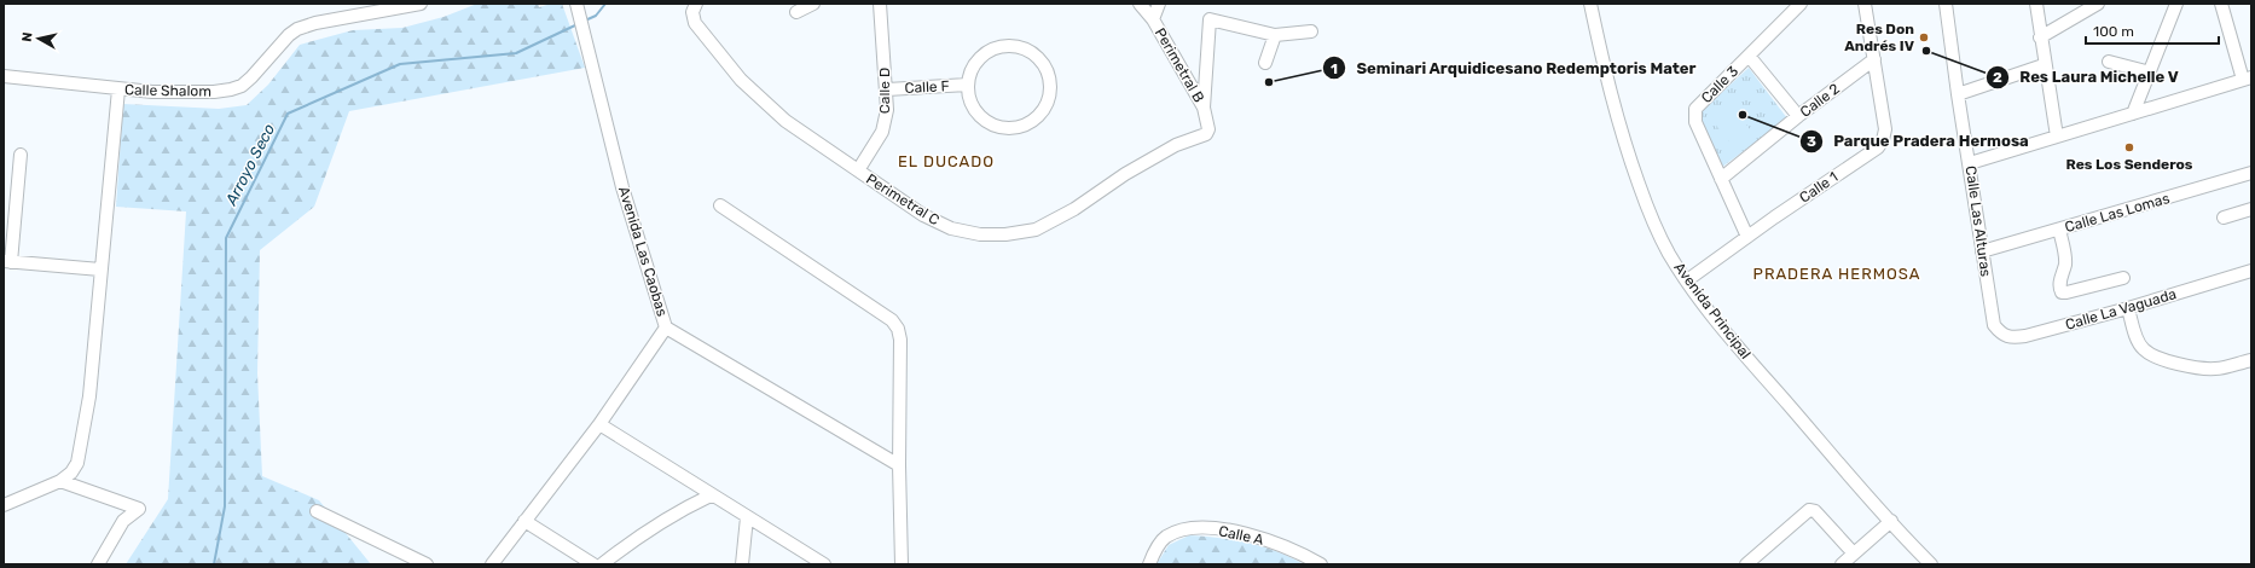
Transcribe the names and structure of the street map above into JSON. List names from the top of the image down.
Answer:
{
  "streets": {
    "street": [
      "Perimetral B",
      "Calle 3",
      "Calle F",
      "Calle Shalom",
      "Calle D",
      "Calle 2",
      "Calle 1",
      "Perimetral C",
      "Calle Las Lomas",
      "Calle Las Alturas",
      "Avenida Las Caobas",
      "Calle La Vaguada",
      "Avenida Principal",
      "Calle A"
    ]
  },
  "crossings": [
    ["Perimetral B", "Perimetral C"],
    ["Calle 3", "Calle 2"],
    ["Calle 3", "Calle 1"],
    ["Calle F", "Calle D"],
    ["Calle D", "Perimetral C"],
    ["Calle 2", "Calle 1"],
    ["Calle 1", "Avenida Principal"],
    ["Calle Las Lomas", "Calle Las Alturas"],
    ["Calle Las Alturas", "Calle La Vaguada"]
  ],
  "districts": ["EL DUCADO", "PRADERA HERMOSA"],
  "water": ["Arroyo Seco"],
  "places": [
    "Res Don Andrés IV",
    "Res Laura Michelle V",
    "Seminari Arquidicesano Redemptoris Mater",
    "Parque Pradera Hermosa",
    "Res Los Senderos"
  ],
  "scale_bar": "100 m",
  "north": "left"
}
